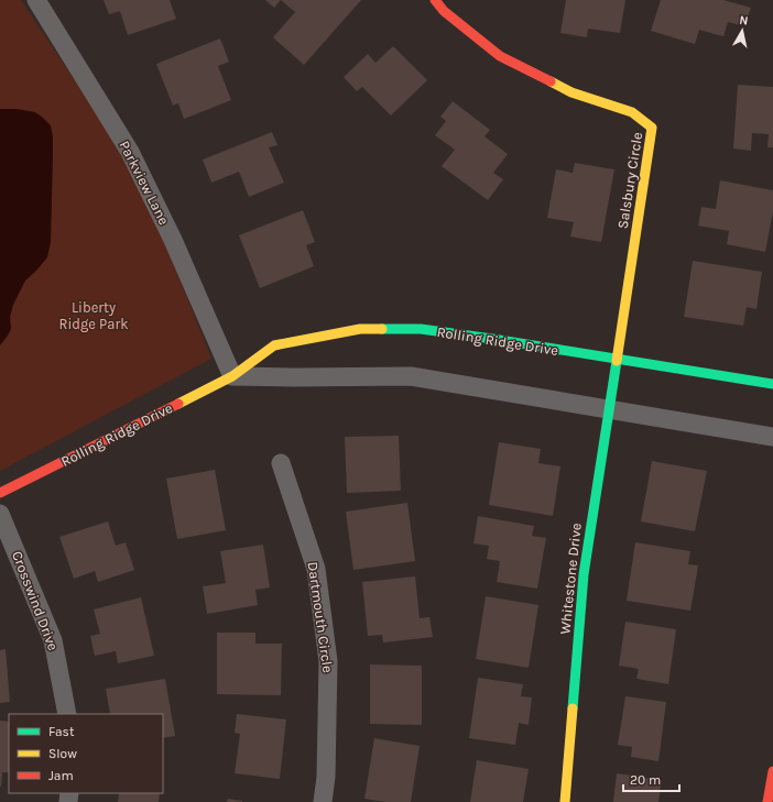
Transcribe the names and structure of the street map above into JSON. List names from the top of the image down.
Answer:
{
  "streets": {
    "street": [
      "Salsbury Circle",
      "Parkview Lane",
      "Rolling Ridge Drive",
      "Whitestone Drive",
      "Crosswind Drive",
      "Dartmouth Circle"
    ]
  },
  "crossings": [
    ["Salsbury Circle", "Rolling Ridge Drive"],
    ["Salsbury Circle", "Whitestone Drive"],
    ["Parkview Lane", "Rolling Ridge Drive"],
    ["Rolling Ridge Drive", "Whitestone Drive"]
  ],
  "parks": ["Liberty Ridge Park"],
  "legend": ["Fast", "Slow", "Jam"],
  "scale_bar": "20 m",
  "north": "top"
}
